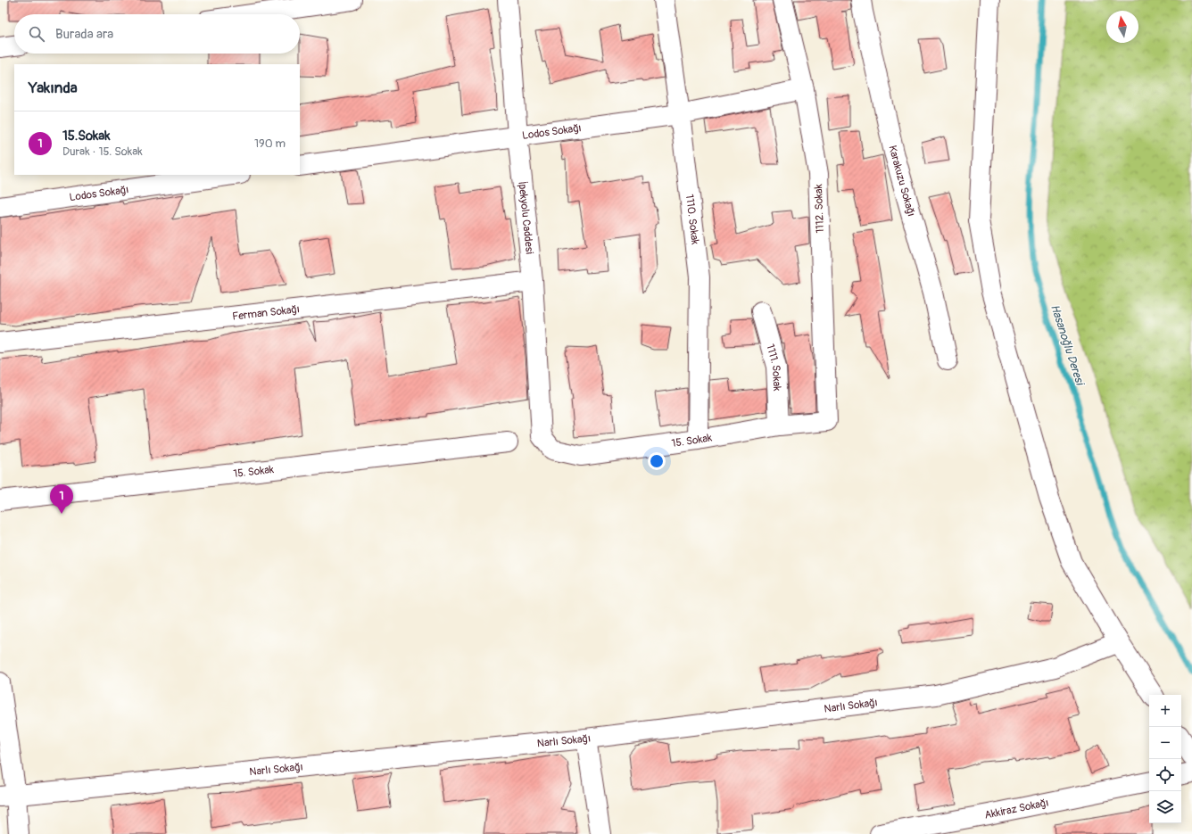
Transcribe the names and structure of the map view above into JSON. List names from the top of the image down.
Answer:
{
  "streets": {
    "street": [
      "Lodos Sokağı",
      "Karakuzu Sokağı",
      "1112. Sokak",
      "İpekyolu Caddesi",
      "1110. Sokak",
      "Ferman Sokağı",
      "1111. Sokak",
      "15. Sokak",
      "Narlı Sokağı",
      "Akkiraz Sokağı"
    ]
  },
  "crossings": [
    ["Lodos Sokağı", "1112. Sokak"],
    ["Lodos Sokağı", "İpekyolu Caddesi"],
    ["Lodos Sokağı", "1110. Sokak"],
    ["1112. Sokak", "15. Sokak"],
    ["İpekyolu Caddesi", "Ferman Sokağı"],
    ["İpekyolu Caddesi", "15. Sokak"],
    ["1110. Sokak", "15. Sokak"],
    ["1111. Sokak", "15. Sokak"]
  ],
  "water": ["Hasanoğlu Deresi"],
  "north": "top",
  "page": {
    "search": "Burada ara",
    "heading": "Yakında",
    "list": [
      {
        "mark": "1",
        "name": "15.Sokak",
        "note": "Durak · 15. Sokak",
        "value": "190 m"
      }
    ],
    "pins": "1",
    "map_buttons": ["+", "−"]
  }
}
